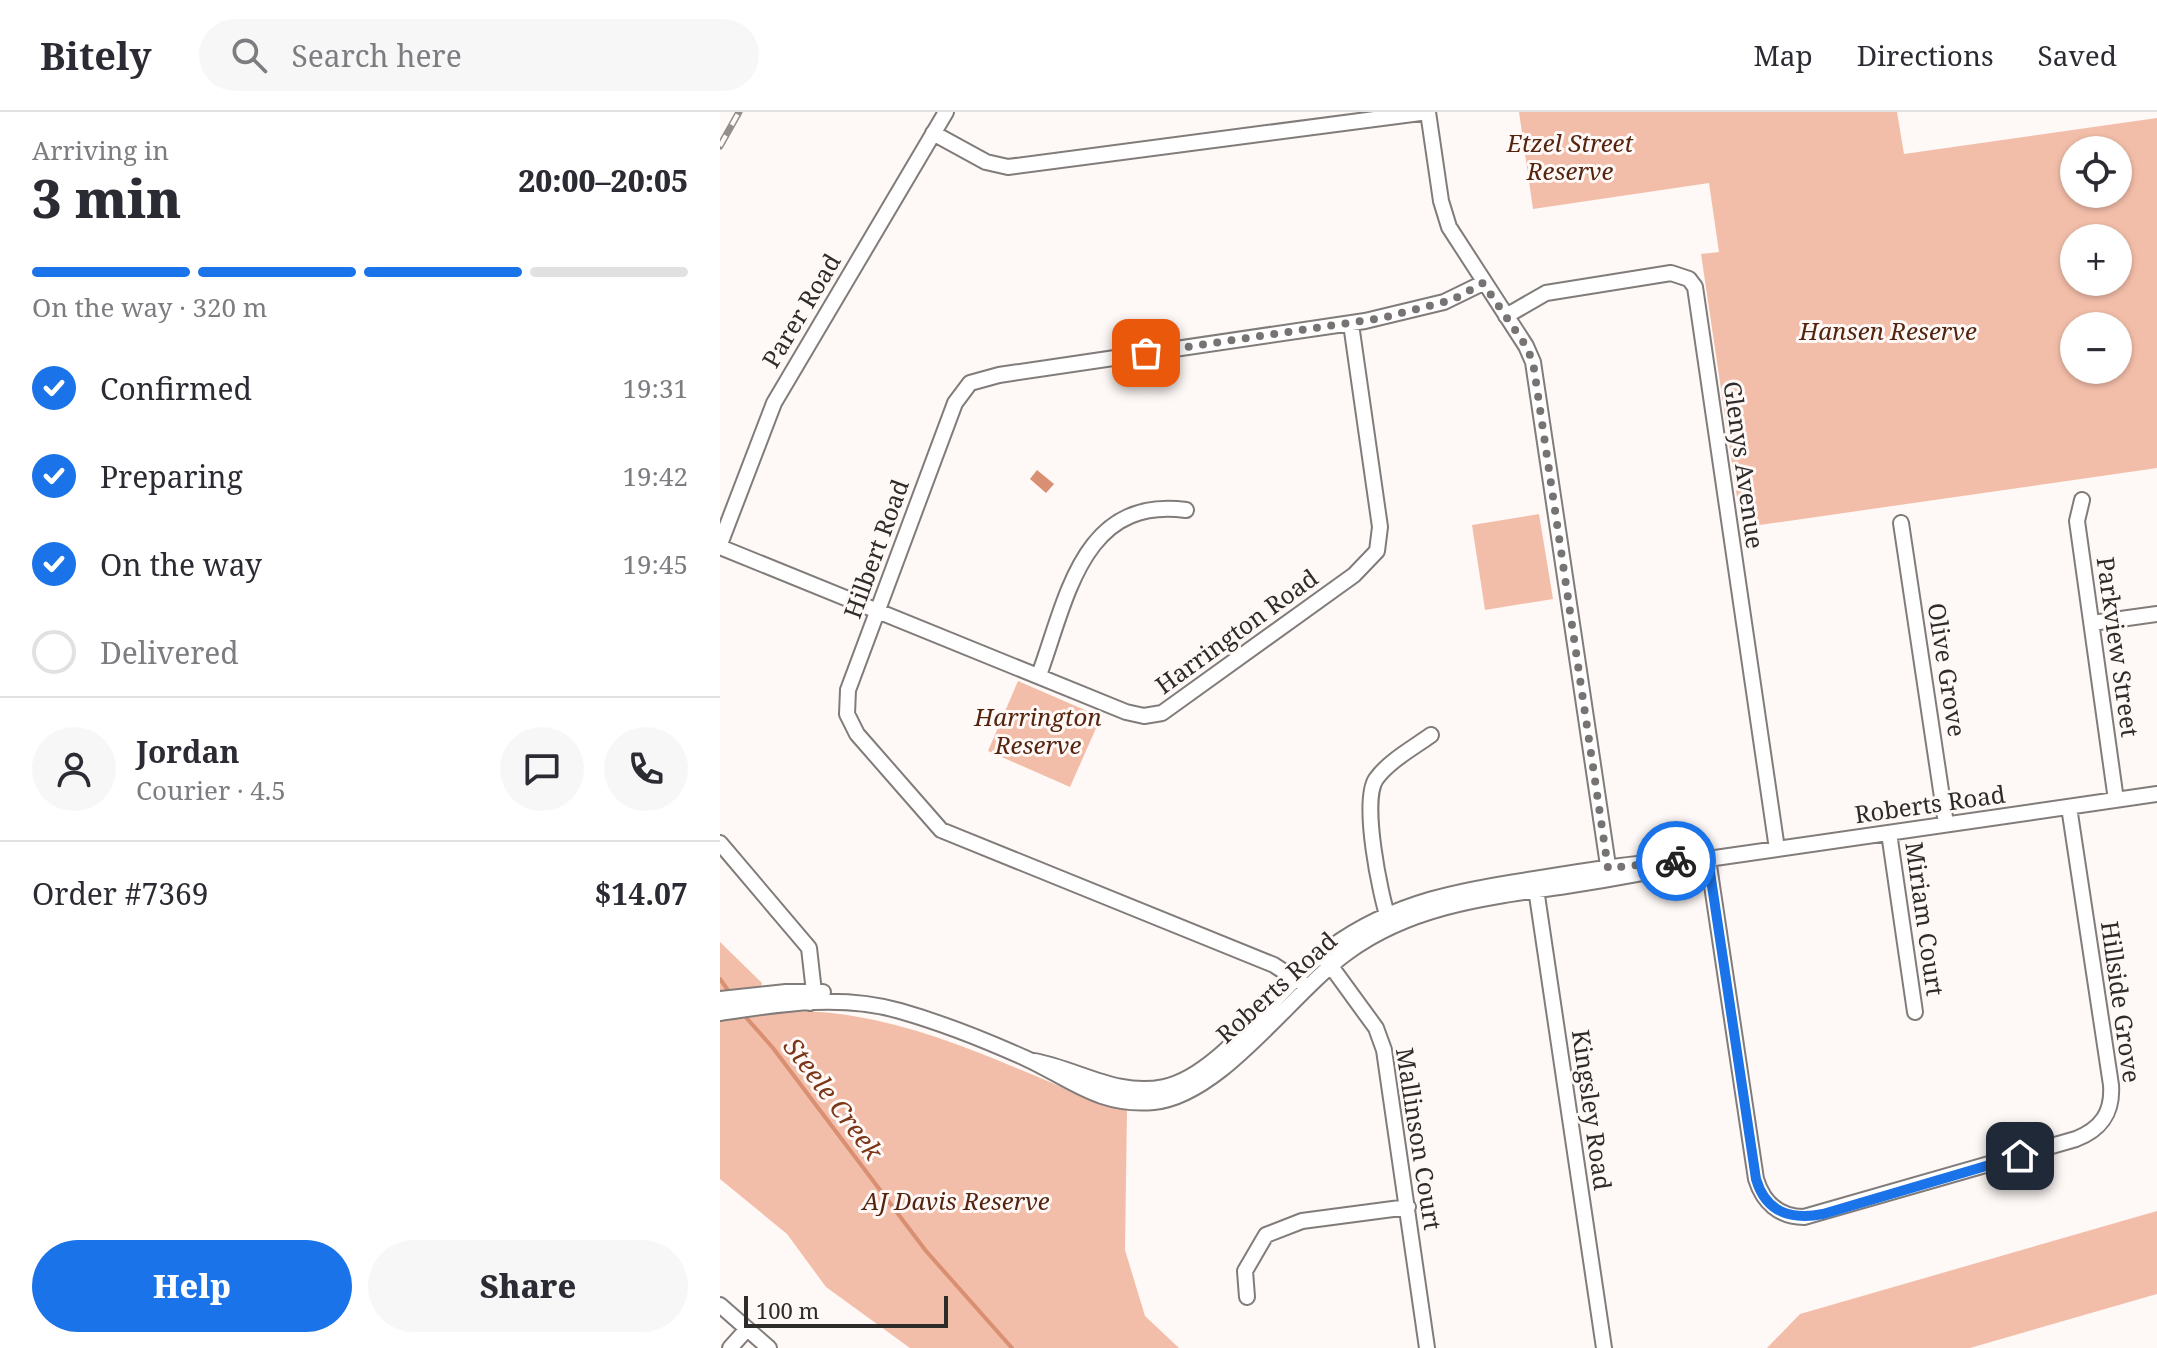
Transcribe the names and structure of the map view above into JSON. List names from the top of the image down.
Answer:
{
  "streets": {
    "street": [
      "Parer Road",
      "Glenys Avenue",
      "Hilbert Road",
      "Harrington Road",
      "Parkview Street",
      "Olive Grove",
      "Roberts Road",
      "Miriam Court",
      "Hillside Grove",
      "Kingsley Road",
      "Mallinson Court"
    ]
  },
  "crossings": [
    ["Parer Road", "Harrington Road"],
    ["Glenys Avenue", "Roberts Road"],
    ["Hilbert Road", "Harrington Road"],
    ["Hilbert Road", "Roberts Road"],
    ["Parkview Street", "Roberts Road"],
    ["Olive Grove", "Roberts Road"],
    ["Roberts Road", "Miriam Court"],
    ["Roberts Road", "Hillside Grove"],
    ["Roberts Road", "Kingsley Road"],
    ["Roberts Road", "Mallinson Court"]
  ],
  "water": ["Steele Creek"],
  "parks": [
    "Etzel Street Reserve",
    "Hansen Reserve",
    "Harrington Reserve",
    "AJ Davis Reserve"
  ],
  "scale_bar": "100 m",
  "page": {
    "header": "Bitely",
    "search": "Search here",
    "nav": ["Map", "Directions", "Saved"],
    "heading": ["3 min", "Arriving in", "20:00–20:05"],
    "panel": [
      "Jordan",
      "Courier · 4.5",
      "Order #7369",
      "$14.07"
    ],
    "map_buttons": ["+", "−"],
    "bar": "On the way · 320 m",
    "list": [
      ["Confirmed", "19:31"],
      ["Preparing", "19:42"],
      ["On the way", "19:45"],
      "Delivered"
    ],
    "buttons": ["Help", "Share"],
    "scale": "100 m"
  }
}
